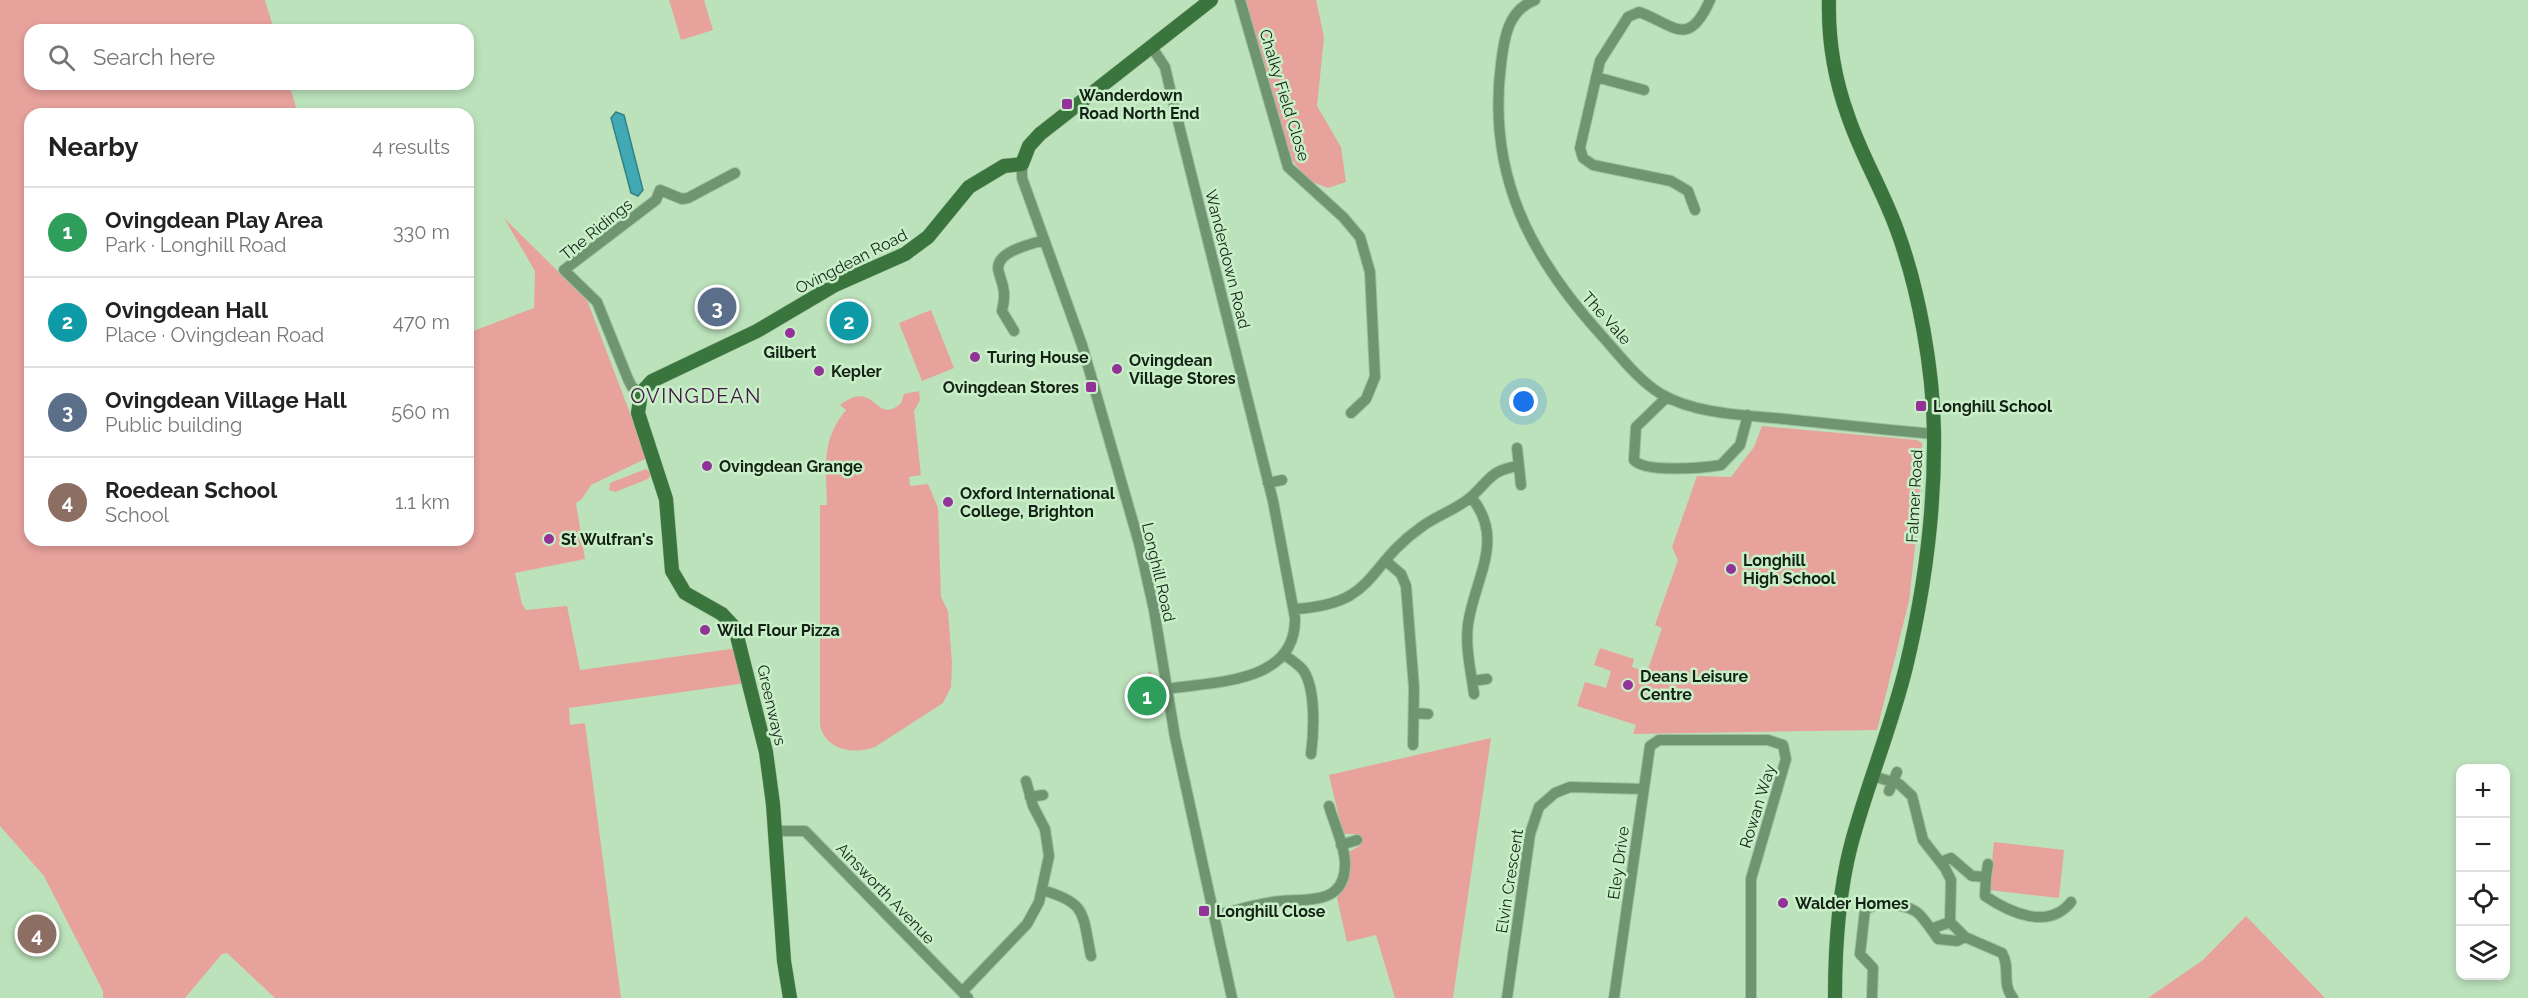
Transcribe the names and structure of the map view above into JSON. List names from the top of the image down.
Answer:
{
  "streets": {
    "street": [
      "Chalky Field Close",
      "The Ridings",
      "Wanderdown Road",
      "Ovingdean Road",
      "The Vale",
      "Falmer Road",
      "Longhill Road",
      "Greenways",
      "Rowan Way",
      "Eley Drive",
      "Elvin Crescent",
      "Ainsworth Avenue"
    ]
  },
  "crossings": [
    ["The Ridings", "Ovingdean Road"],
    ["The Ridings", "Greenways"],
    ["Ovingdean Road", "Longhill Road"],
    ["Ovingdean Road", "Greenways"],
    ["The Vale", "Falmer Road"],
    ["Greenways", "Ainsworth Avenue"],
    ["Rowan Way", "Eley Drive"],
    ["Eley Drive", "Elvin Crescent"]
  ],
  "districts": ["OVINGDEAN"],
  "places": {
    "transit": [
      "Wanderdown Road North End",
      "Ovingdean Stores",
      "Longhill School",
      "Longhill Close"
    ],
    "other": [
      "Gilbert",
      "Turing House",
      "Ovingdean Village Stores",
      "Kepler",
      "Ovingdean Grange",
      "Oxford International College, Brighton",
      "St Wulfran's",
      "Longhill High School",
      "Wild Flour Pizza",
      "Deans Leisure Centre",
      "Walder Homes"
    ]
  },
  "page": {
    "search": "Search here",
    "heading": ["Nearby", "4 results"],
    "list": [
      {
        "mark": "1",
        "name": "Ovingdean Play Area",
        "note": "Park · Longhill Road",
        "value": "330 m"
      },
      {
        "mark": "2",
        "name": "Ovingdean Hall",
        "note": "Place · Ovingdean Road",
        "value": "470 m"
      },
      {
        "mark": "3",
        "name": "Ovingdean Village Hall",
        "note": "Public building",
        "value": "560 m"
      },
      {
        "mark": "4",
        "name": "Roedean School",
        "note": "School",
        "value": "1.1 km"
      }
    ],
    "pins": [
      "3",
      "2",
      "1",
      "4"
    ],
    "map_buttons": ["+", "−"]
  }
}
